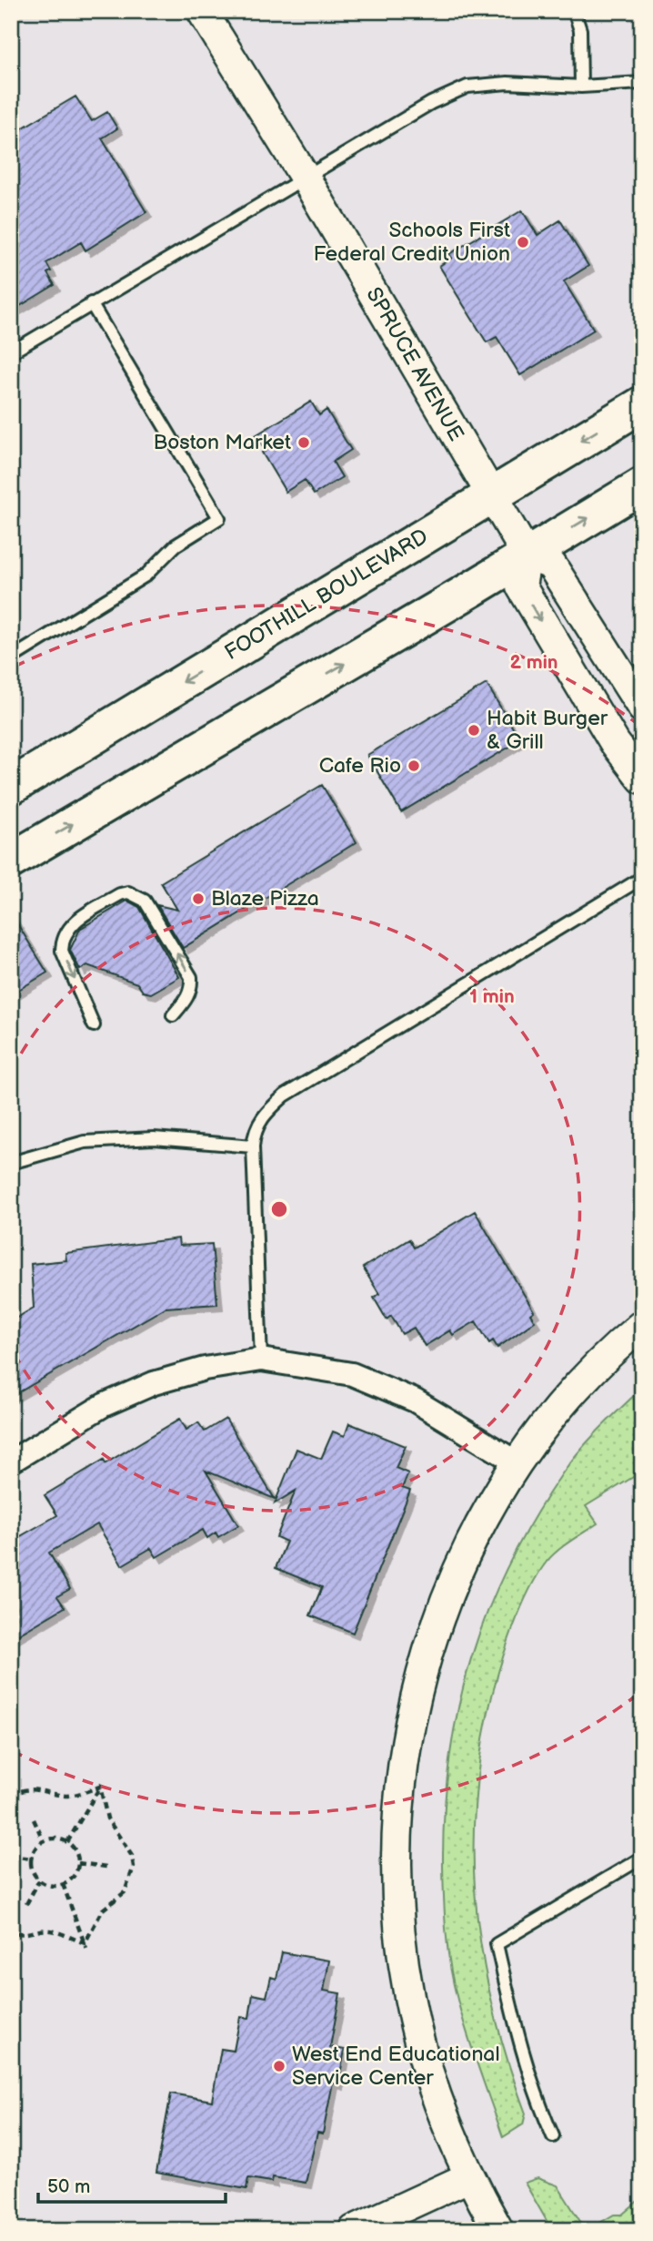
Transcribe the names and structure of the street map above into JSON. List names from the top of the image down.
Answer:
{
  "streets": {
    "main road": ["FOOTHILL BOULEVARD"],
    "street": ["SPRUCE AVENUE"]
  },
  "crossings": [
    ["SPRUCE AVENUE", "FOOTHILL BOULEVARD"]
  ],
  "places": [
    "Schools First Federal Credit Union",
    "Boston Market",
    "Habit Burger & Grill",
    "Cafe Rio",
    "Blaze Pizza",
    "West End Educational Service Center"
  ],
  "scale_bar": "50 m",
  "rings": ["2 min", "1 min"]
}
